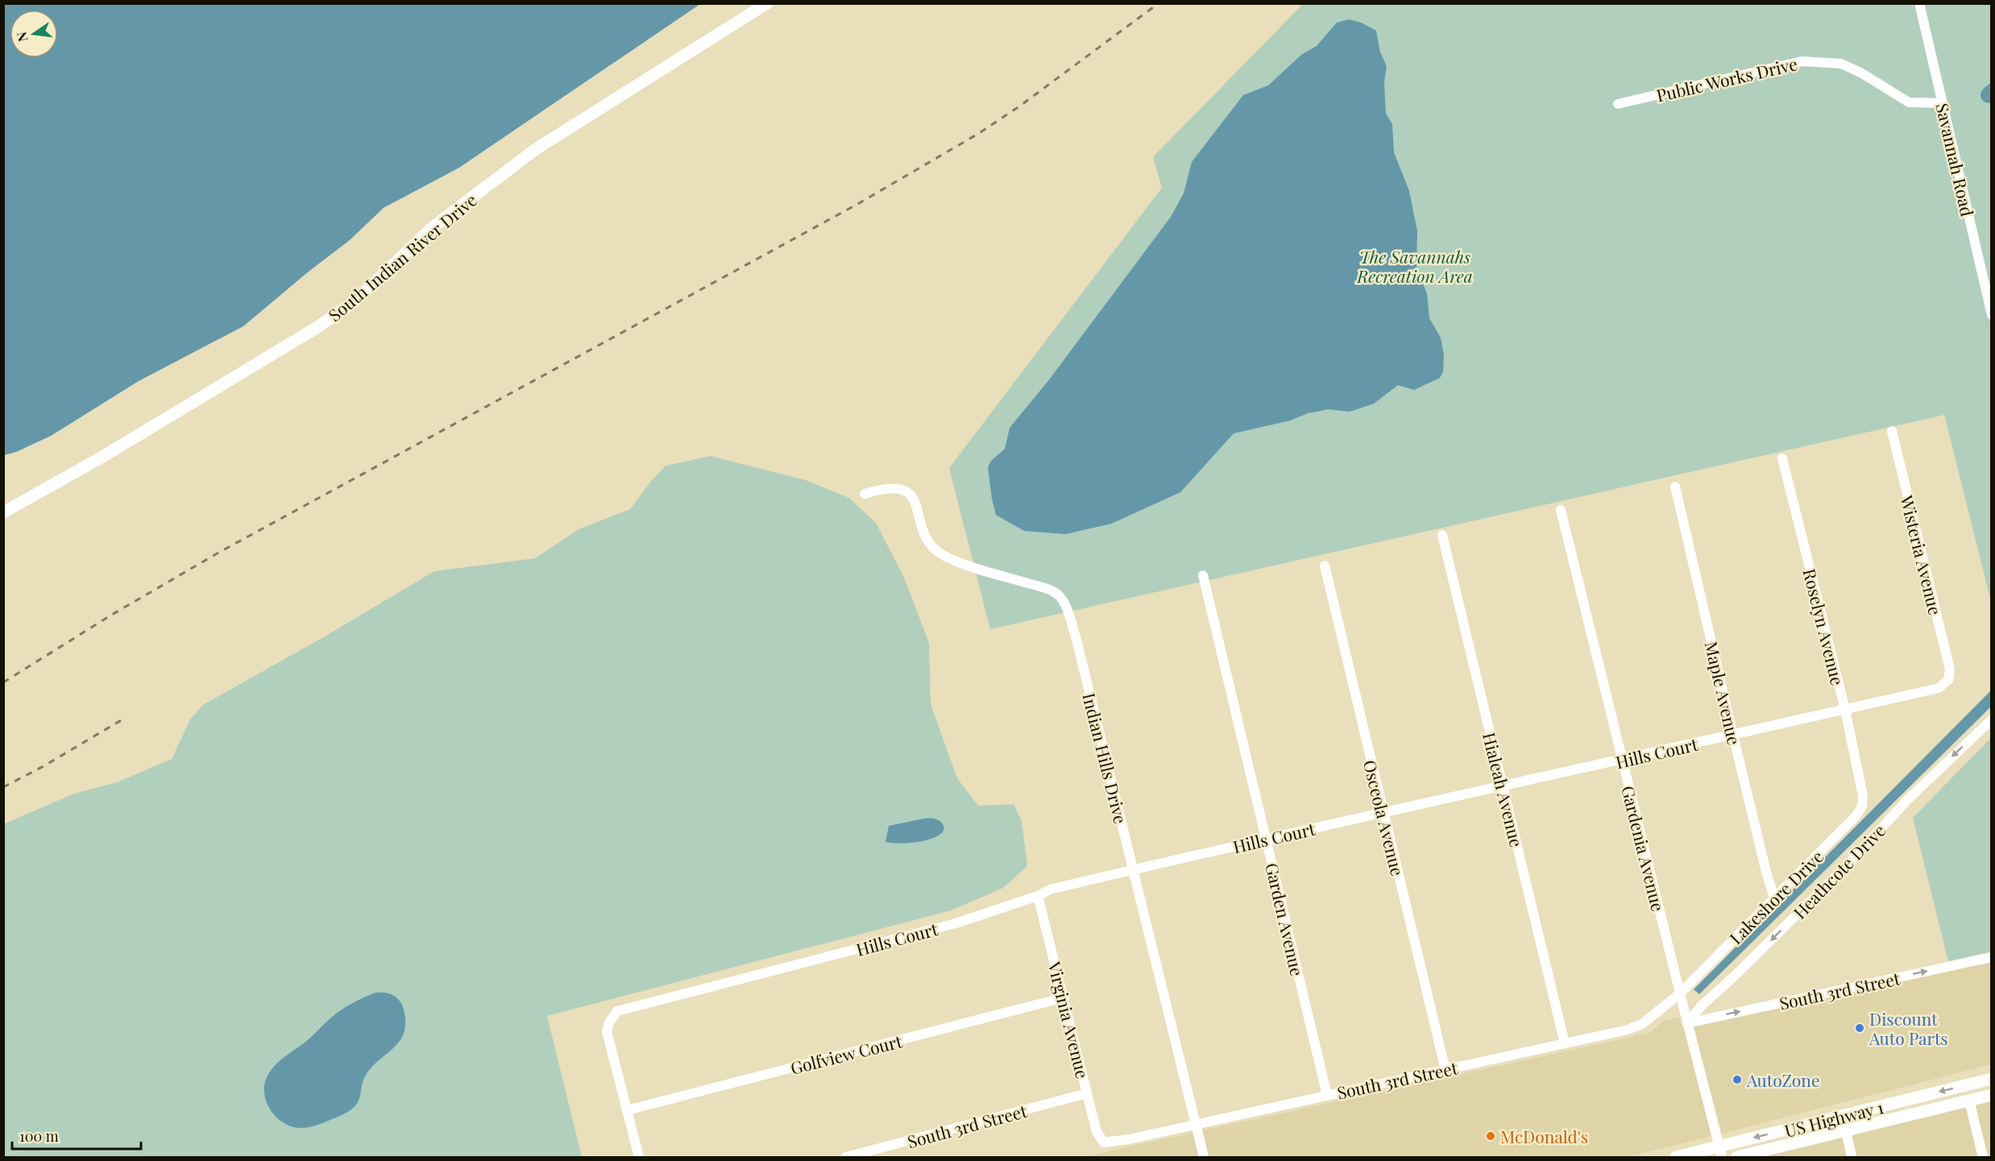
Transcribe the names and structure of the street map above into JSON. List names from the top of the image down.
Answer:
{
  "streets": {
    "main road": ["South Indian River Drive", "US Highway 1"],
    "street": [
      "Public Works Drive",
      "Savannah Road",
      "Wisteria Avenue",
      "Roselyn Avenue",
      "Maple Avenue",
      "Hills Court",
      "Indian Hills Drive",
      "Hialeah Avenue",
      "Osceola Avenue",
      "Gardenia Avenue",
      "Heathcote Drive",
      "Lakeshore Drive",
      "Garden Avenue",
      "South 3rd Street",
      "Virginia Avenue",
      "Golfview Court"
    ]
  },
  "crossings": [
    ["Public Works Drive", "Savannah Road"],
    ["Wisteria Avenue", "Hills Court"],
    ["Roselyn Avenue", "Hills Court"],
    ["Roselyn Avenue", "Lakeshore Drive"],
    ["Maple Avenue", "Hills Court"],
    ["Maple Avenue", "Lakeshore Drive"],
    ["Hills Court", "Indian Hills Drive"],
    ["Hills Court", "Hialeah Avenue"],
    ["Hills Court", "Osceola Avenue"],
    ["Hills Court", "Gardenia Avenue"],
    ["Hills Court", "Garden Avenue"],
    ["Hills Court", "Virginia Avenue"],
    ["Hills Court", "Golfview Court"],
    ["Indian Hills Drive", "South 3rd Street"],
    ["Hialeah Avenue", "South 3rd Street"],
    ["Osceola Avenue", "South 3rd Street"],
    ["Gardenia Avenue", "Heathcote Drive"],
    ["Gardenia Avenue", "Lakeshore Drive"],
    ["Gardenia Avenue", "South 3rd Street"],
    ["Gardenia Avenue", "US Highway 1"],
    ["Heathcote Drive", "South 3rd Street"],
    ["Lakeshore Drive", "South 3rd Street"],
    ["Garden Avenue", "South 3rd Street"],
    ["South 3rd Street", "Virginia Avenue"],
    ["Virginia Avenue", "Golfview Court"]
  ],
  "one_way": ["Heathcote Drive"],
  "parks": ["The Savannahs Recreation Area"],
  "places": ["Discount Auto Parts", "AutoZone", "McDonald's"],
  "scale_bar": "100 m",
  "north": "left"
}
